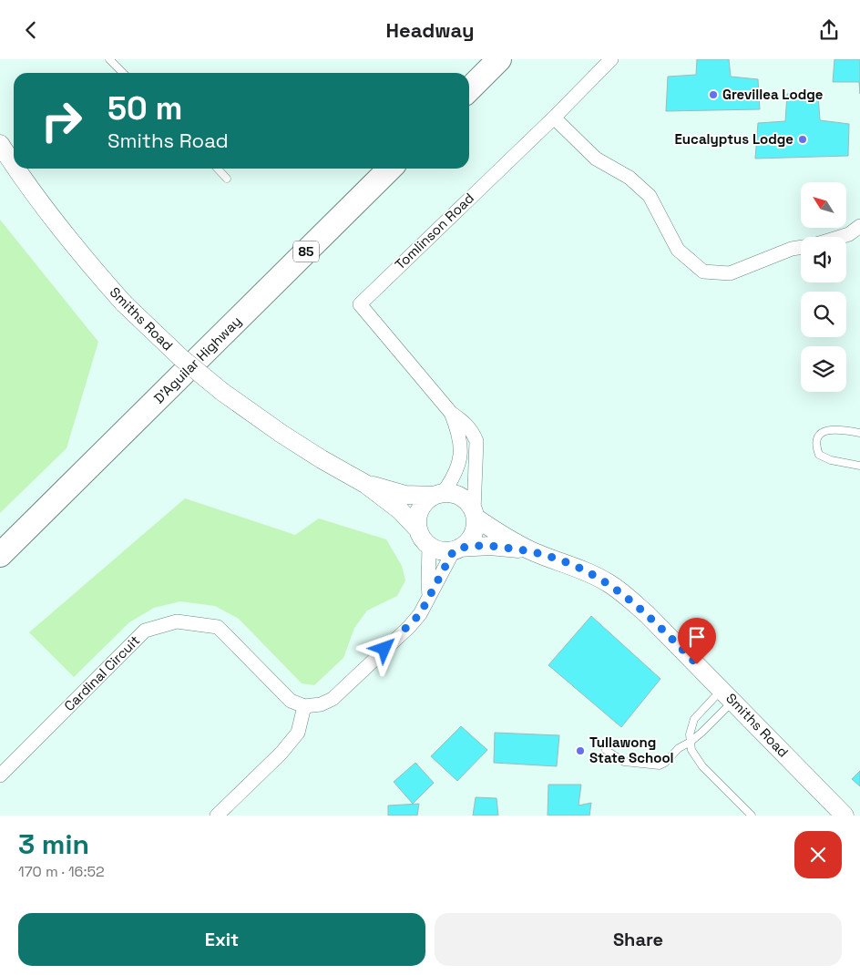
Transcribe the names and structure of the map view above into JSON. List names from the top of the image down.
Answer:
{
  "streets": {
    "highway": ["85", "D'Aguilar Highway"],
    "main road": ["Smiths Road"],
    "street": ["Tomlinson Road", "Cardinal Circuit"]
  },
  "crossings": [
    ["Tomlinson Road", "Smiths Road"]
  ],
  "places": ["Grevillea Lodge", "Eucalyptus Lodge", "Tullawong State School"],
  "north": "top left",
  "page": {
    "header": "Headway",
    "turn": ["50 m", "Smiths Road"],
    "heading": ["3 min", "170 m · 16:52"],
    "buttons": ["Exit", "Share"]
  }
}
